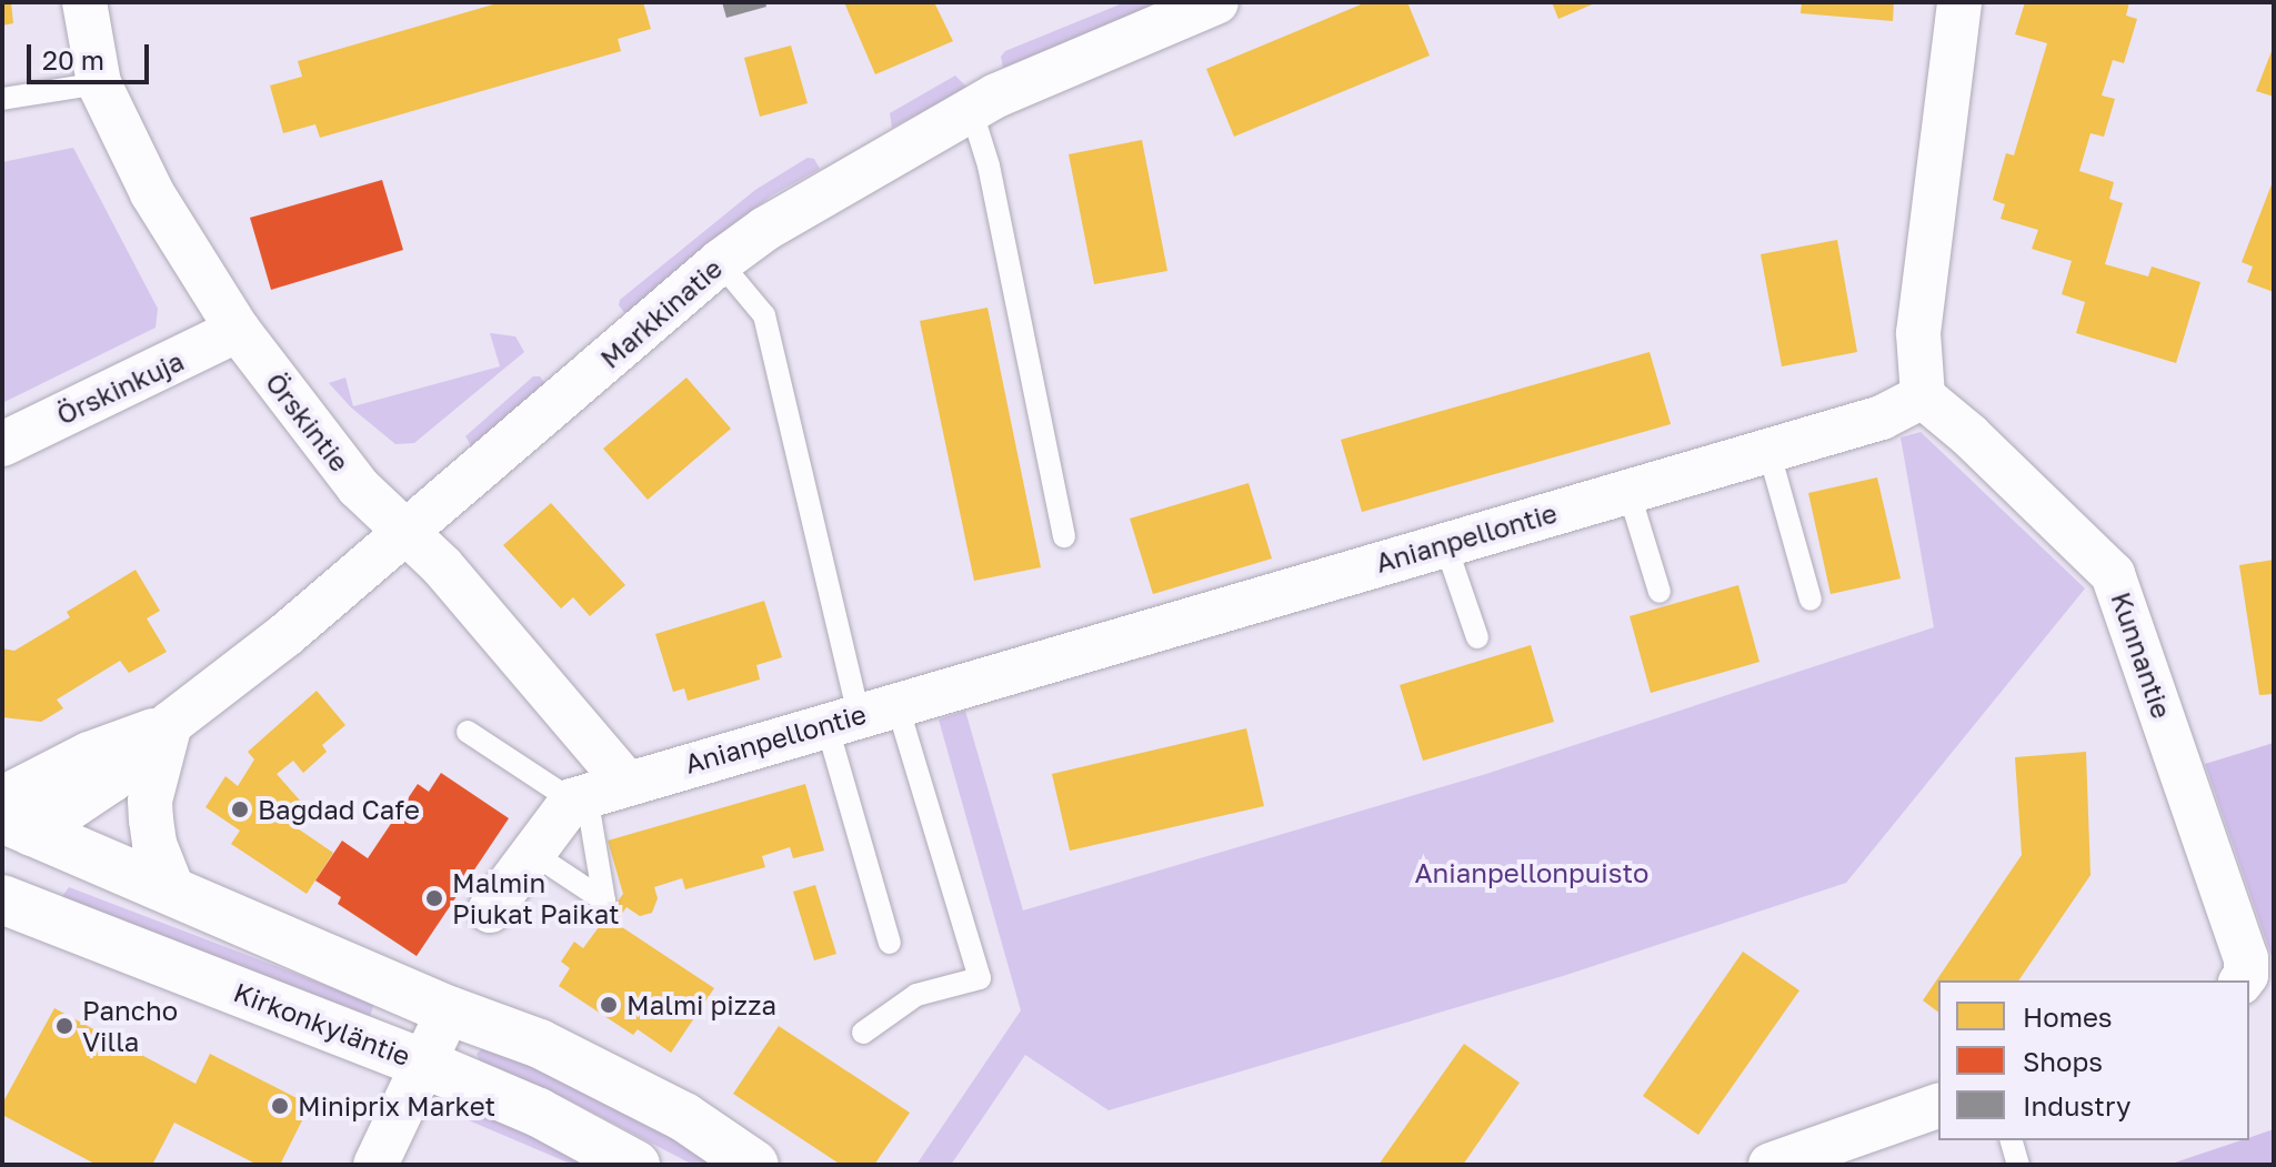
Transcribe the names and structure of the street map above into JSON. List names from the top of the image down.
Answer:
{
  "streets": {
    "main road": ["Kirkonkyläntie"],
    "street": [
      "Markkinatie",
      "Örskinkuja",
      "Örskintie",
      "Anianpellontie",
      "Kunnantie"
    ]
  },
  "crossings": [
    ["Markkinatie", "Örskintie"],
    ["Örskinkuja", "Örskintie"],
    ["Örskintie", "Anianpellontie"],
    ["Anianpellontie", "Kunnantie"]
  ],
  "parks": ["Anianpellonpuisto"],
  "places": [
    "Bagdad Cafe",
    "Malmin Piukat Paikat",
    "Malmi pizza",
    "Pancho Villa",
    "Miniprix Market"
  ],
  "legend": ["Homes", "Shops", "Industry"],
  "scale_bar": "20 m"
}
